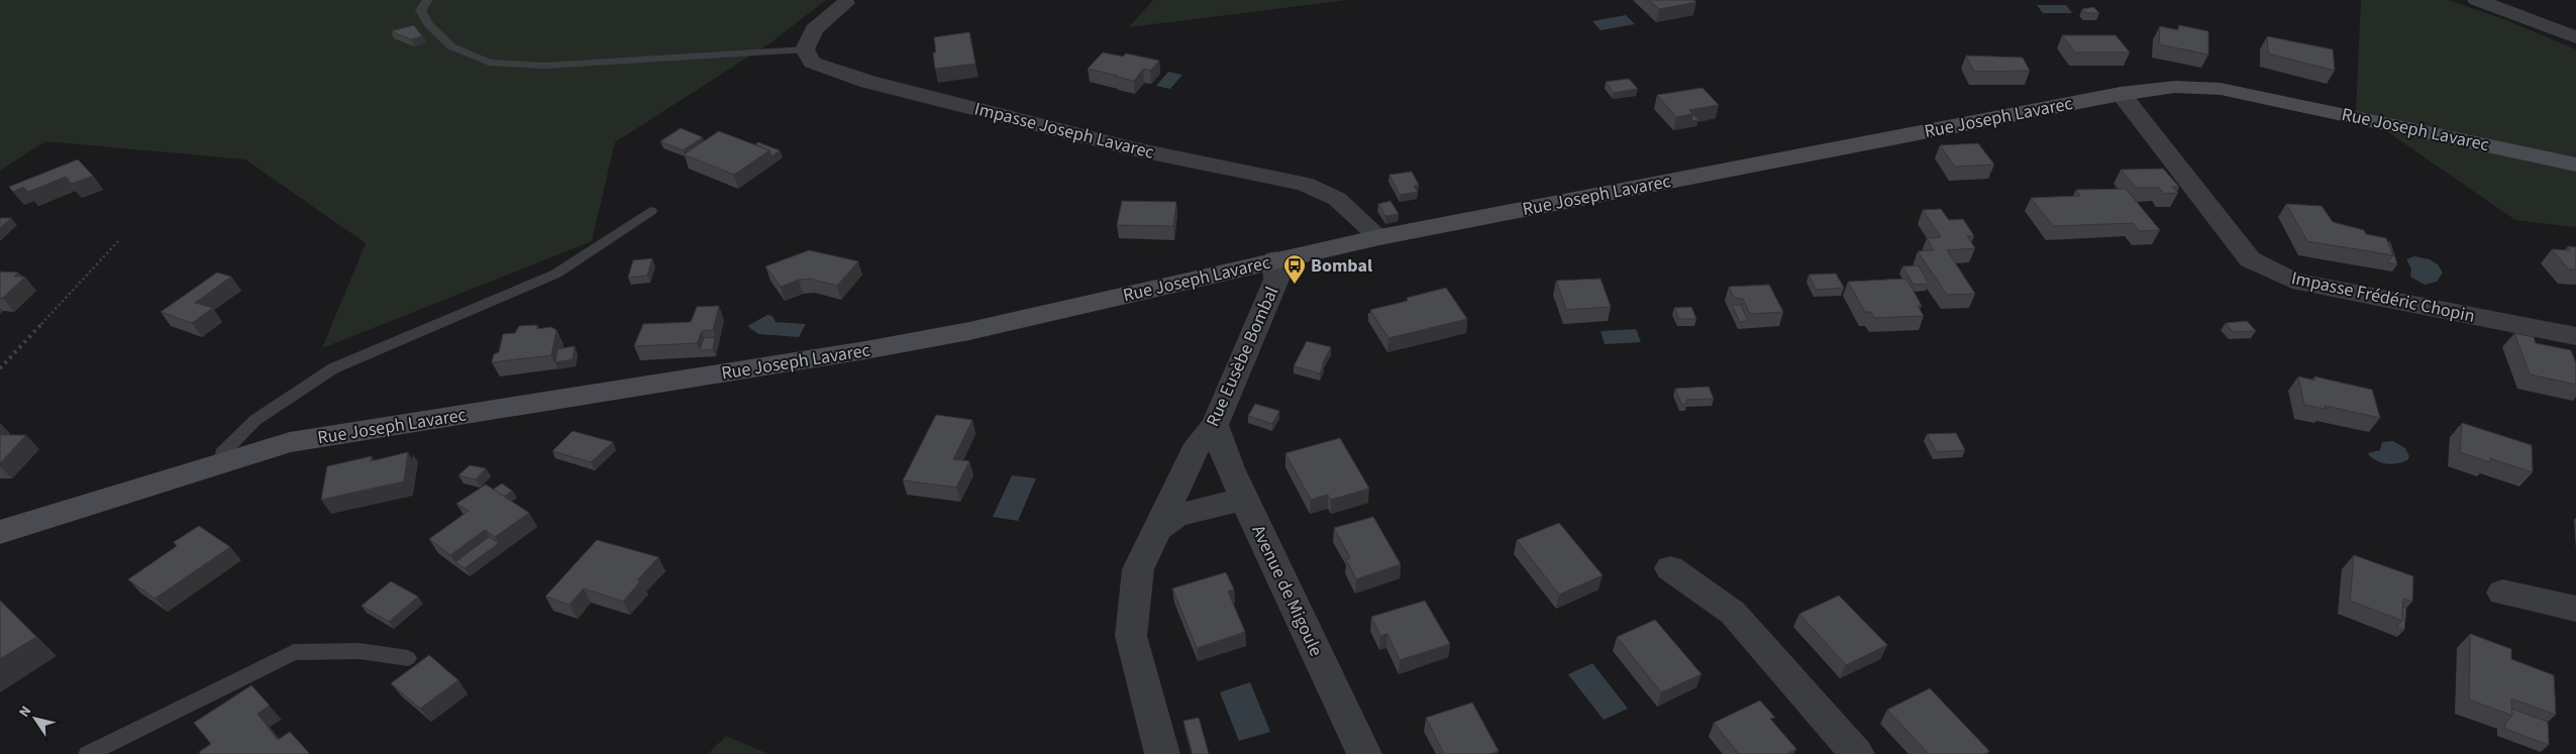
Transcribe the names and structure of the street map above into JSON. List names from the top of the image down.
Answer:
{
  "streets": {
    "street": [
      "Rue Joseph Lavarec",
      "Impasse Joseph Lavarec",
      "Impasse Frédéric Chopin",
      "Rue Eusèbe Bombal",
      "Avenue de Migoule"
    ]
  },
  "crossings": [
    ["Rue Joseph Lavarec", "Impasse Joseph Lavarec"],
    ["Rue Joseph Lavarec", "Impasse Frédéric Chopin"],
    ["Rue Joseph Lavarec", "Rue Eusèbe Bombal"],
    ["Rue Eusèbe Bombal", "Avenue de Migoule"]
  ],
  "places": {
    "bus stop": ["Bombal"]
  },
  "north": "top left"
}
